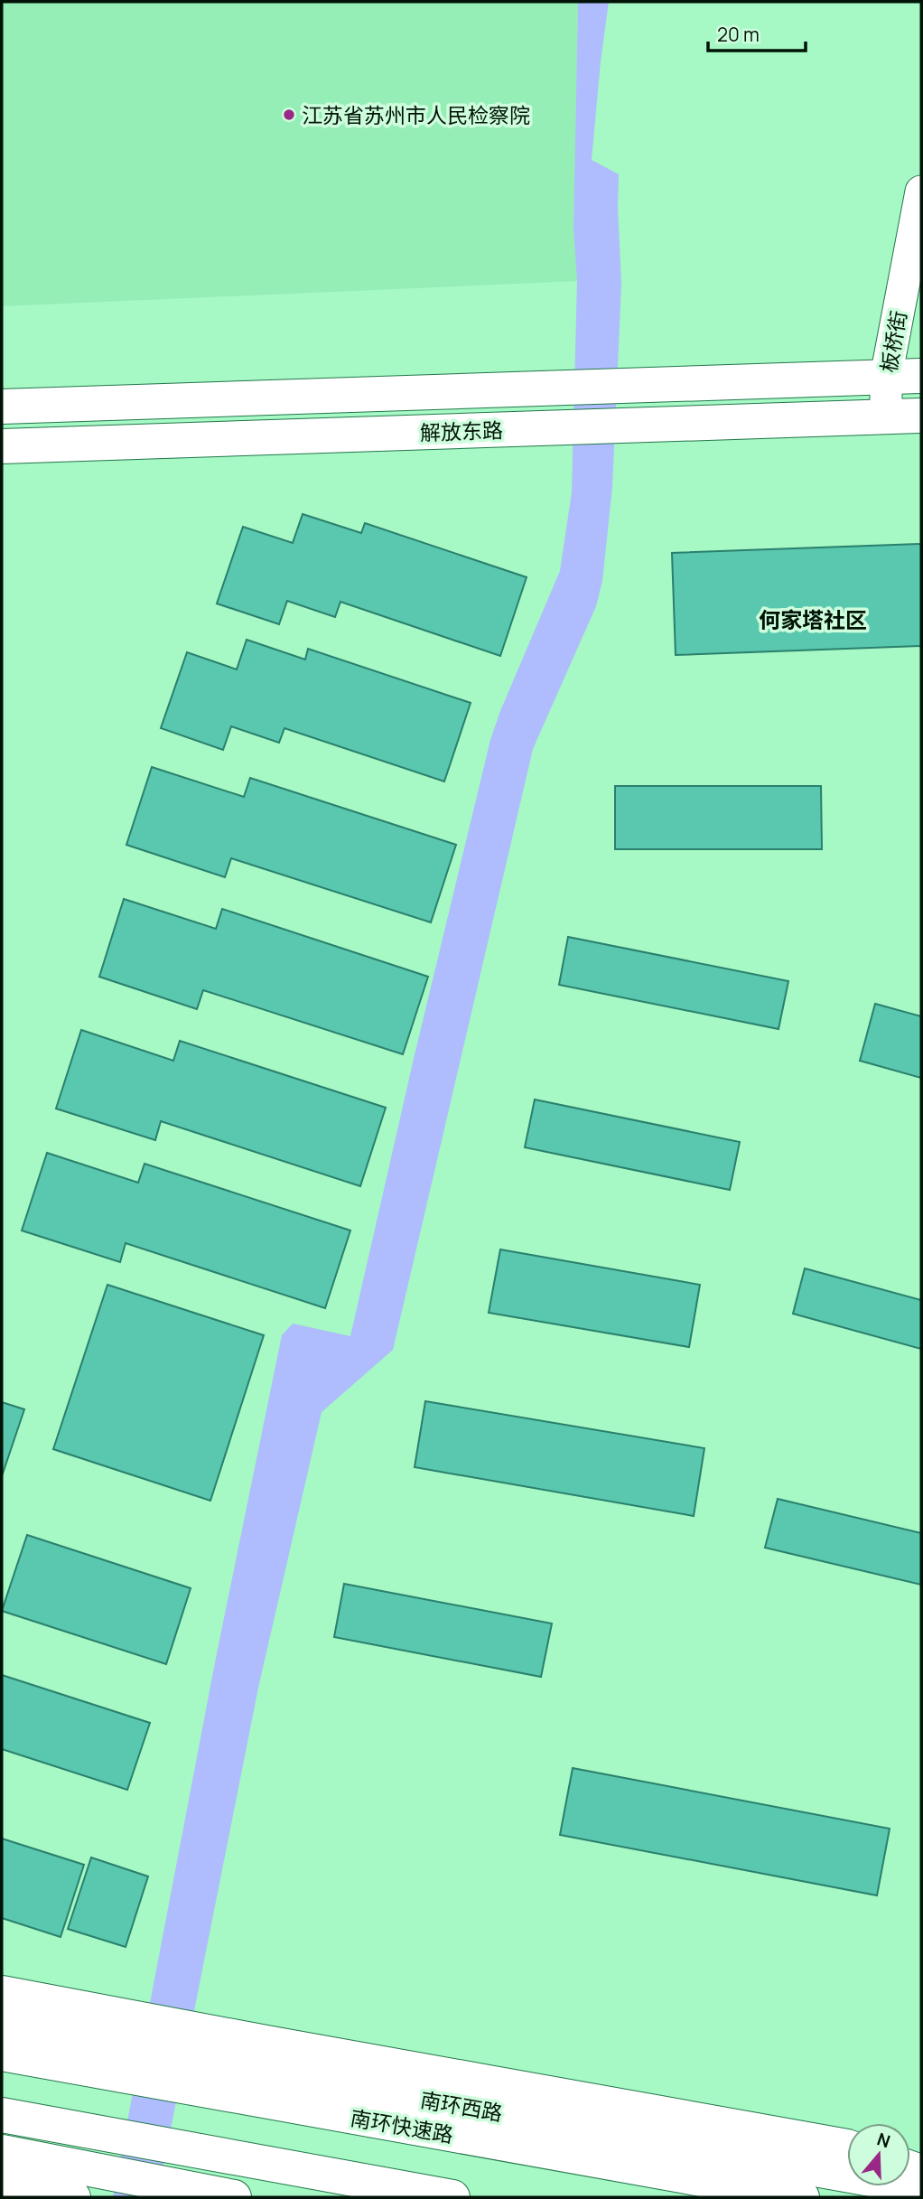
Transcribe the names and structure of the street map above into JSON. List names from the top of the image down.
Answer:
{
  "streets": {
    "main road": ["解放东路", "南环西路", "南环快速路"],
    "street": ["板桥街"]
  },
  "crossings": [
    ["板桥街", "解放东路"]
  ],
  "districts": ["何家塔社区"],
  "places": ["江苏省苏州市人民检察院"],
  "scale_bar": "20 m",
  "north": "top"
}
